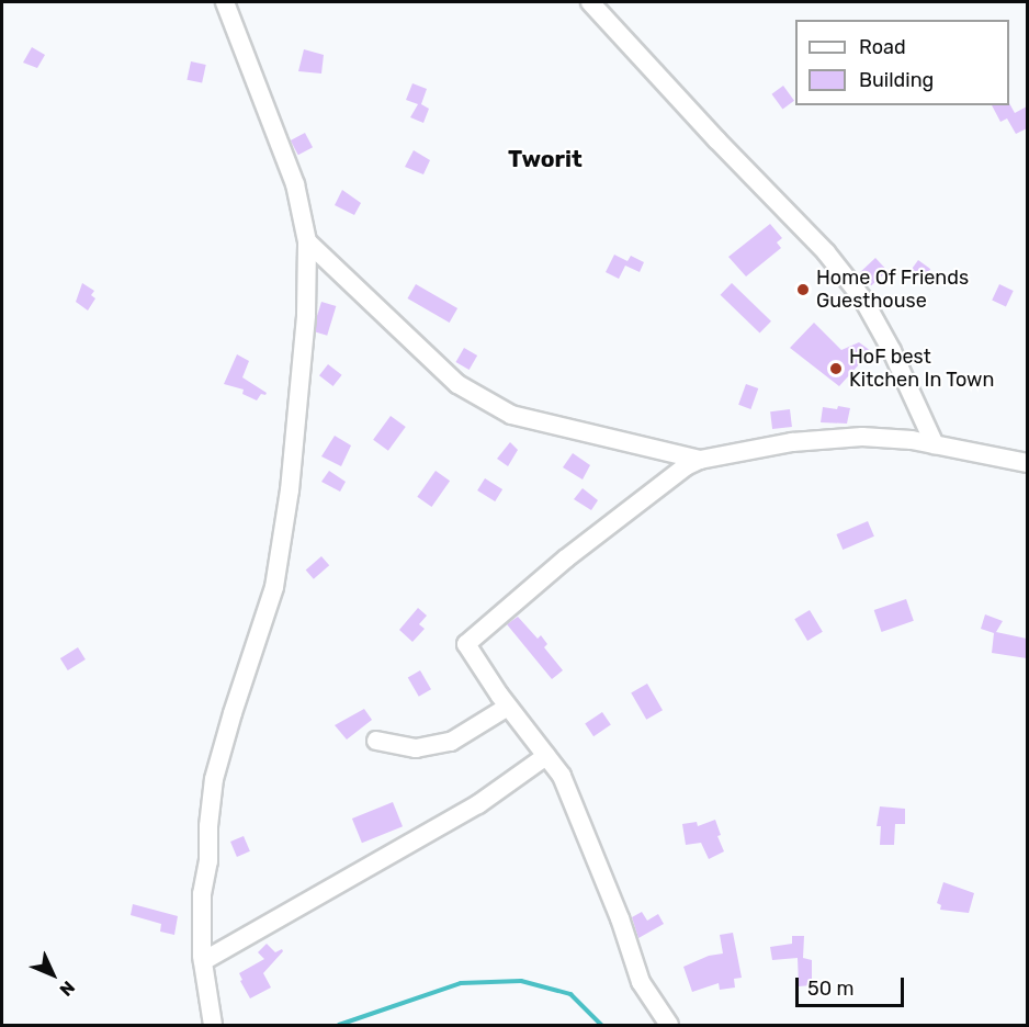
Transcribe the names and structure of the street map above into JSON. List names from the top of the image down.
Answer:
{
  "districts": ["Tworit"],
  "places": ["Home Of Friends Guesthouse", "HoF best Kitchen In Town"],
  "legend": ["Road", "Building"],
  "scale_bar": "50 m",
  "north": "bottom right"
}
